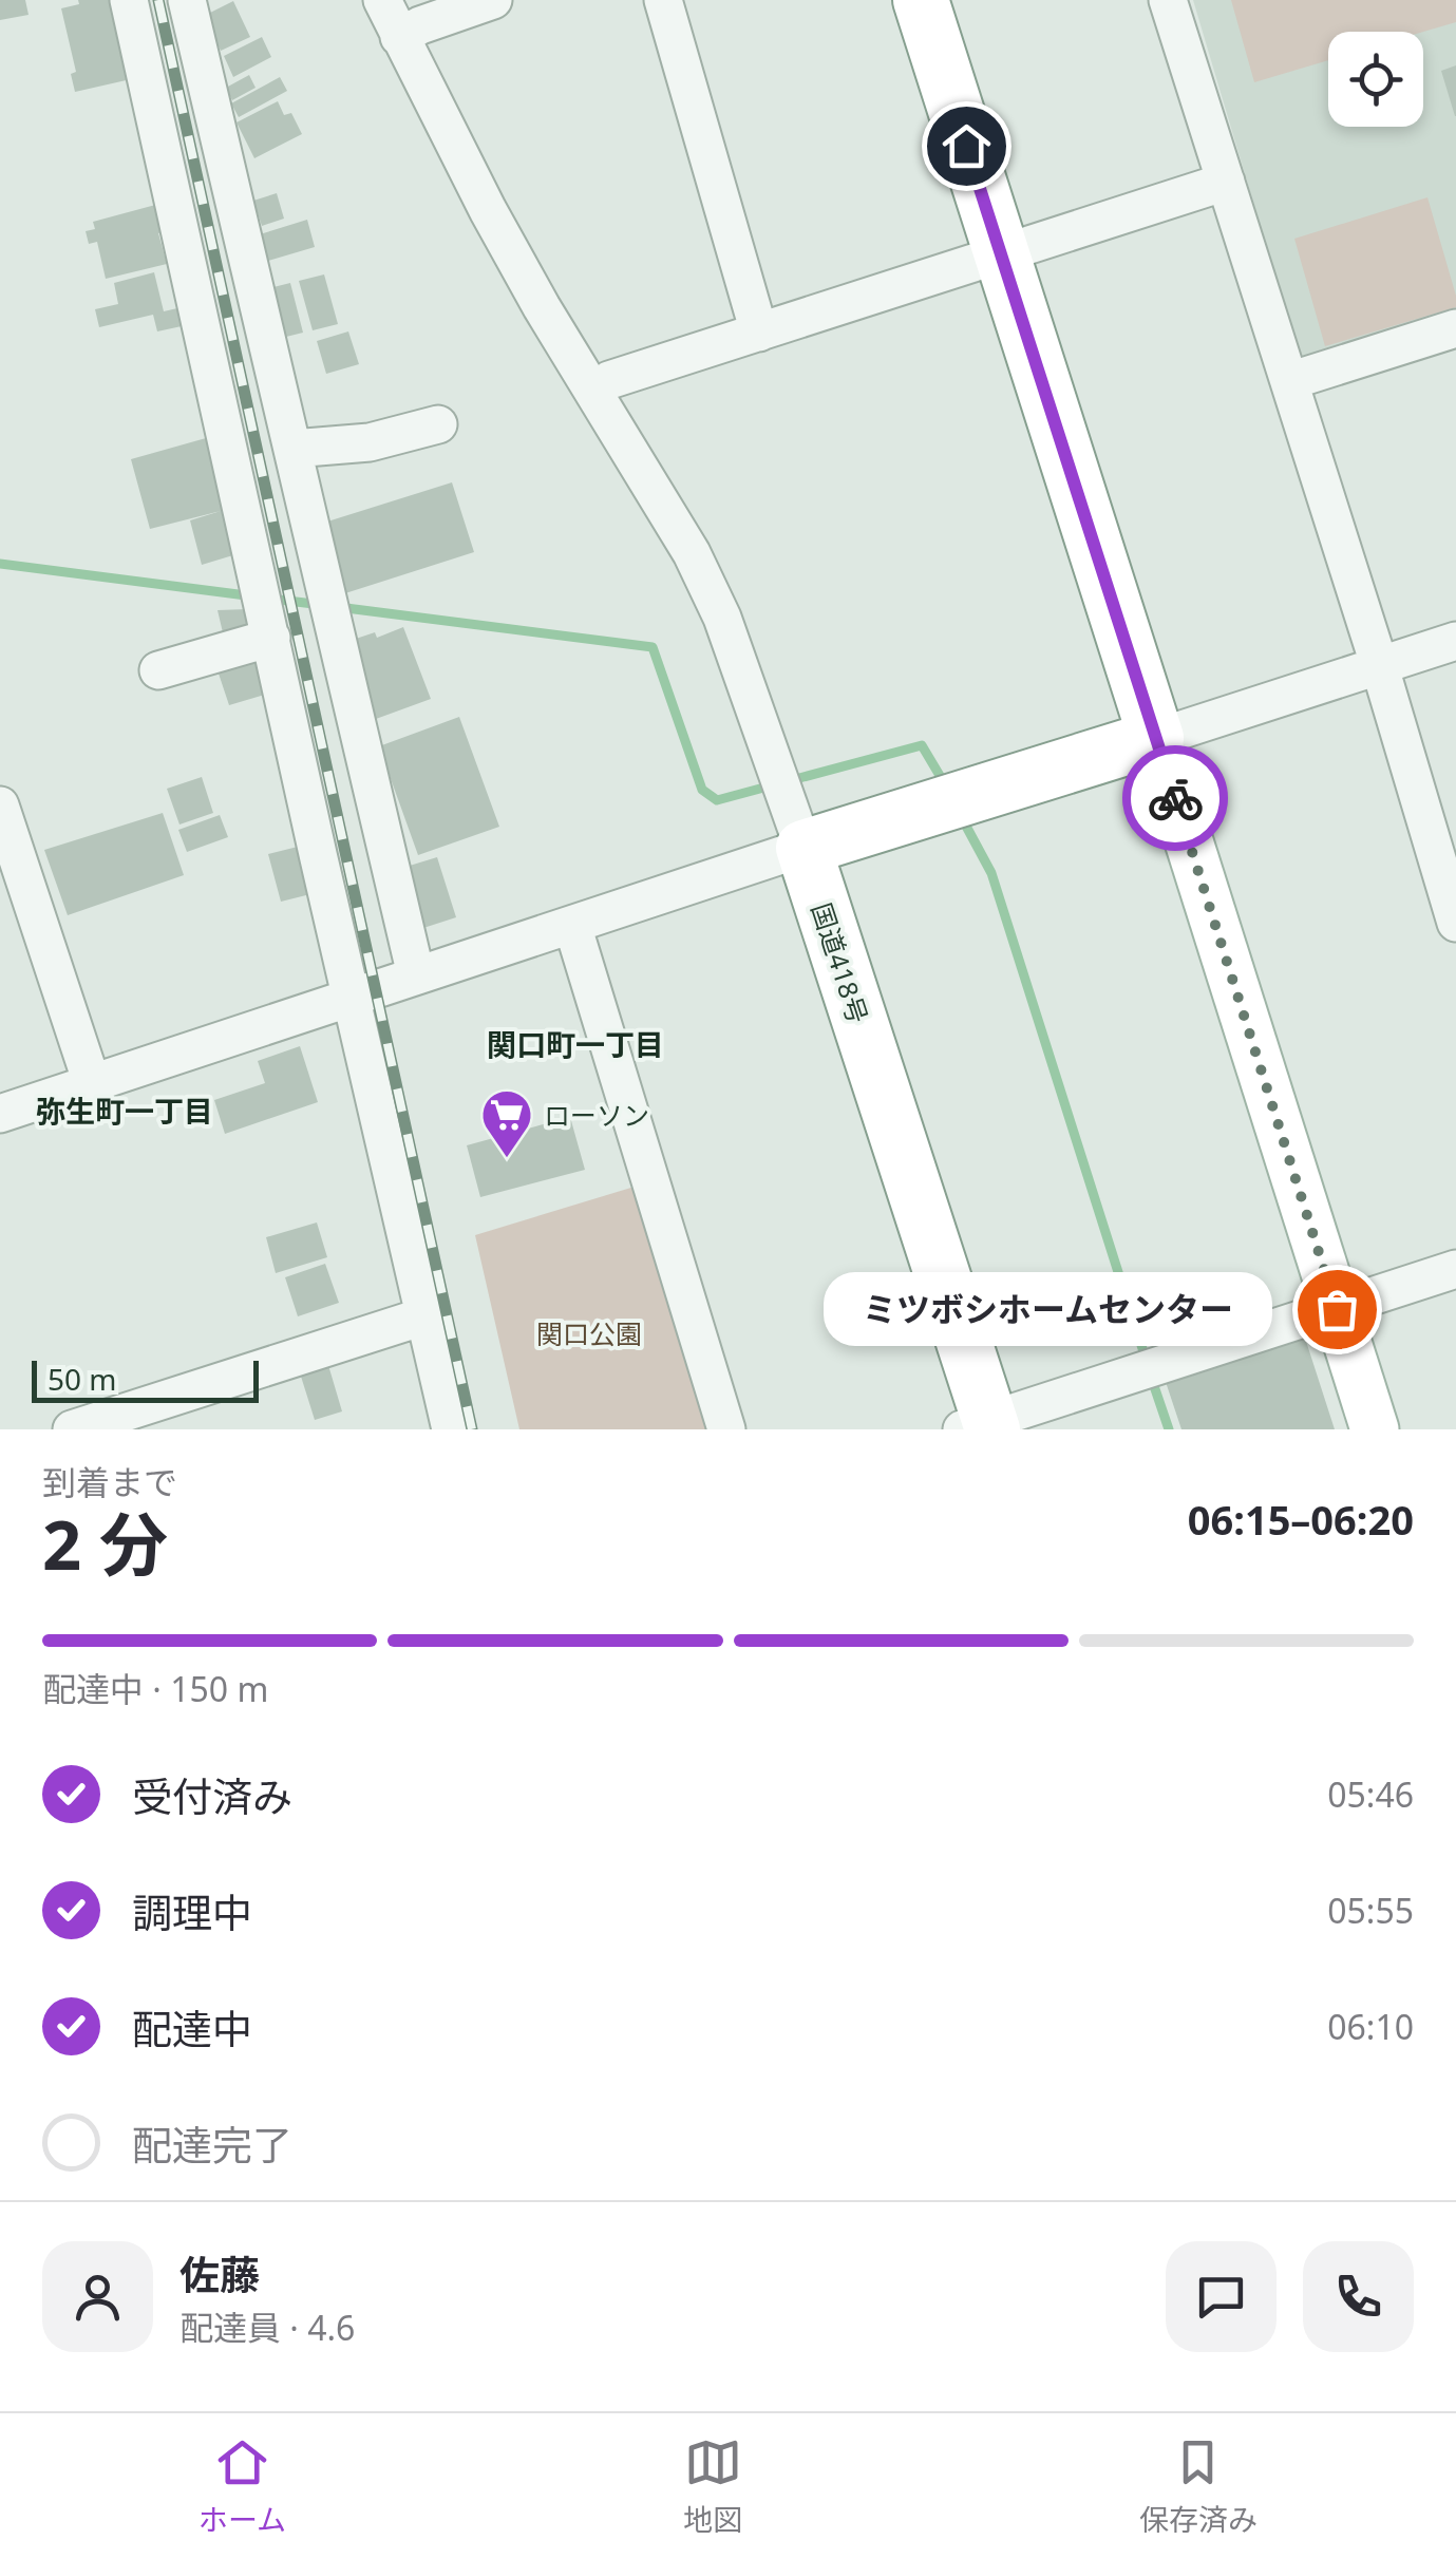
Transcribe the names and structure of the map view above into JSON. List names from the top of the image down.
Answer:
{
  "streets": {
    "highway": ["国道418号"]
  },
  "districts": ["関口町一丁目", "弥生町一丁目"],
  "parks": ["関口公園"],
  "places": {
    "supermarket": ["ローソン"],
    "other": ["ミツボシホームセンター"]
  },
  "scale_bar": "50 m",
  "page": {
    "bubble": "ミツボシホームセンター",
    "scale": "50 m",
    "heading": ["2 分", "到着まで", "06:15–06:20"],
    "panel": ["佐藤", "配達員 · 4.6"],
    "bar": "配達中 · 150 m",
    "list": [
      ["受付済み", "05:46"],
      ["調理中", "05:55"],
      ["配達中", "06:10"],
      "配達完了"
    ],
    "tabs": ["ホーム", "地図", "保存済み"]
  }
}
